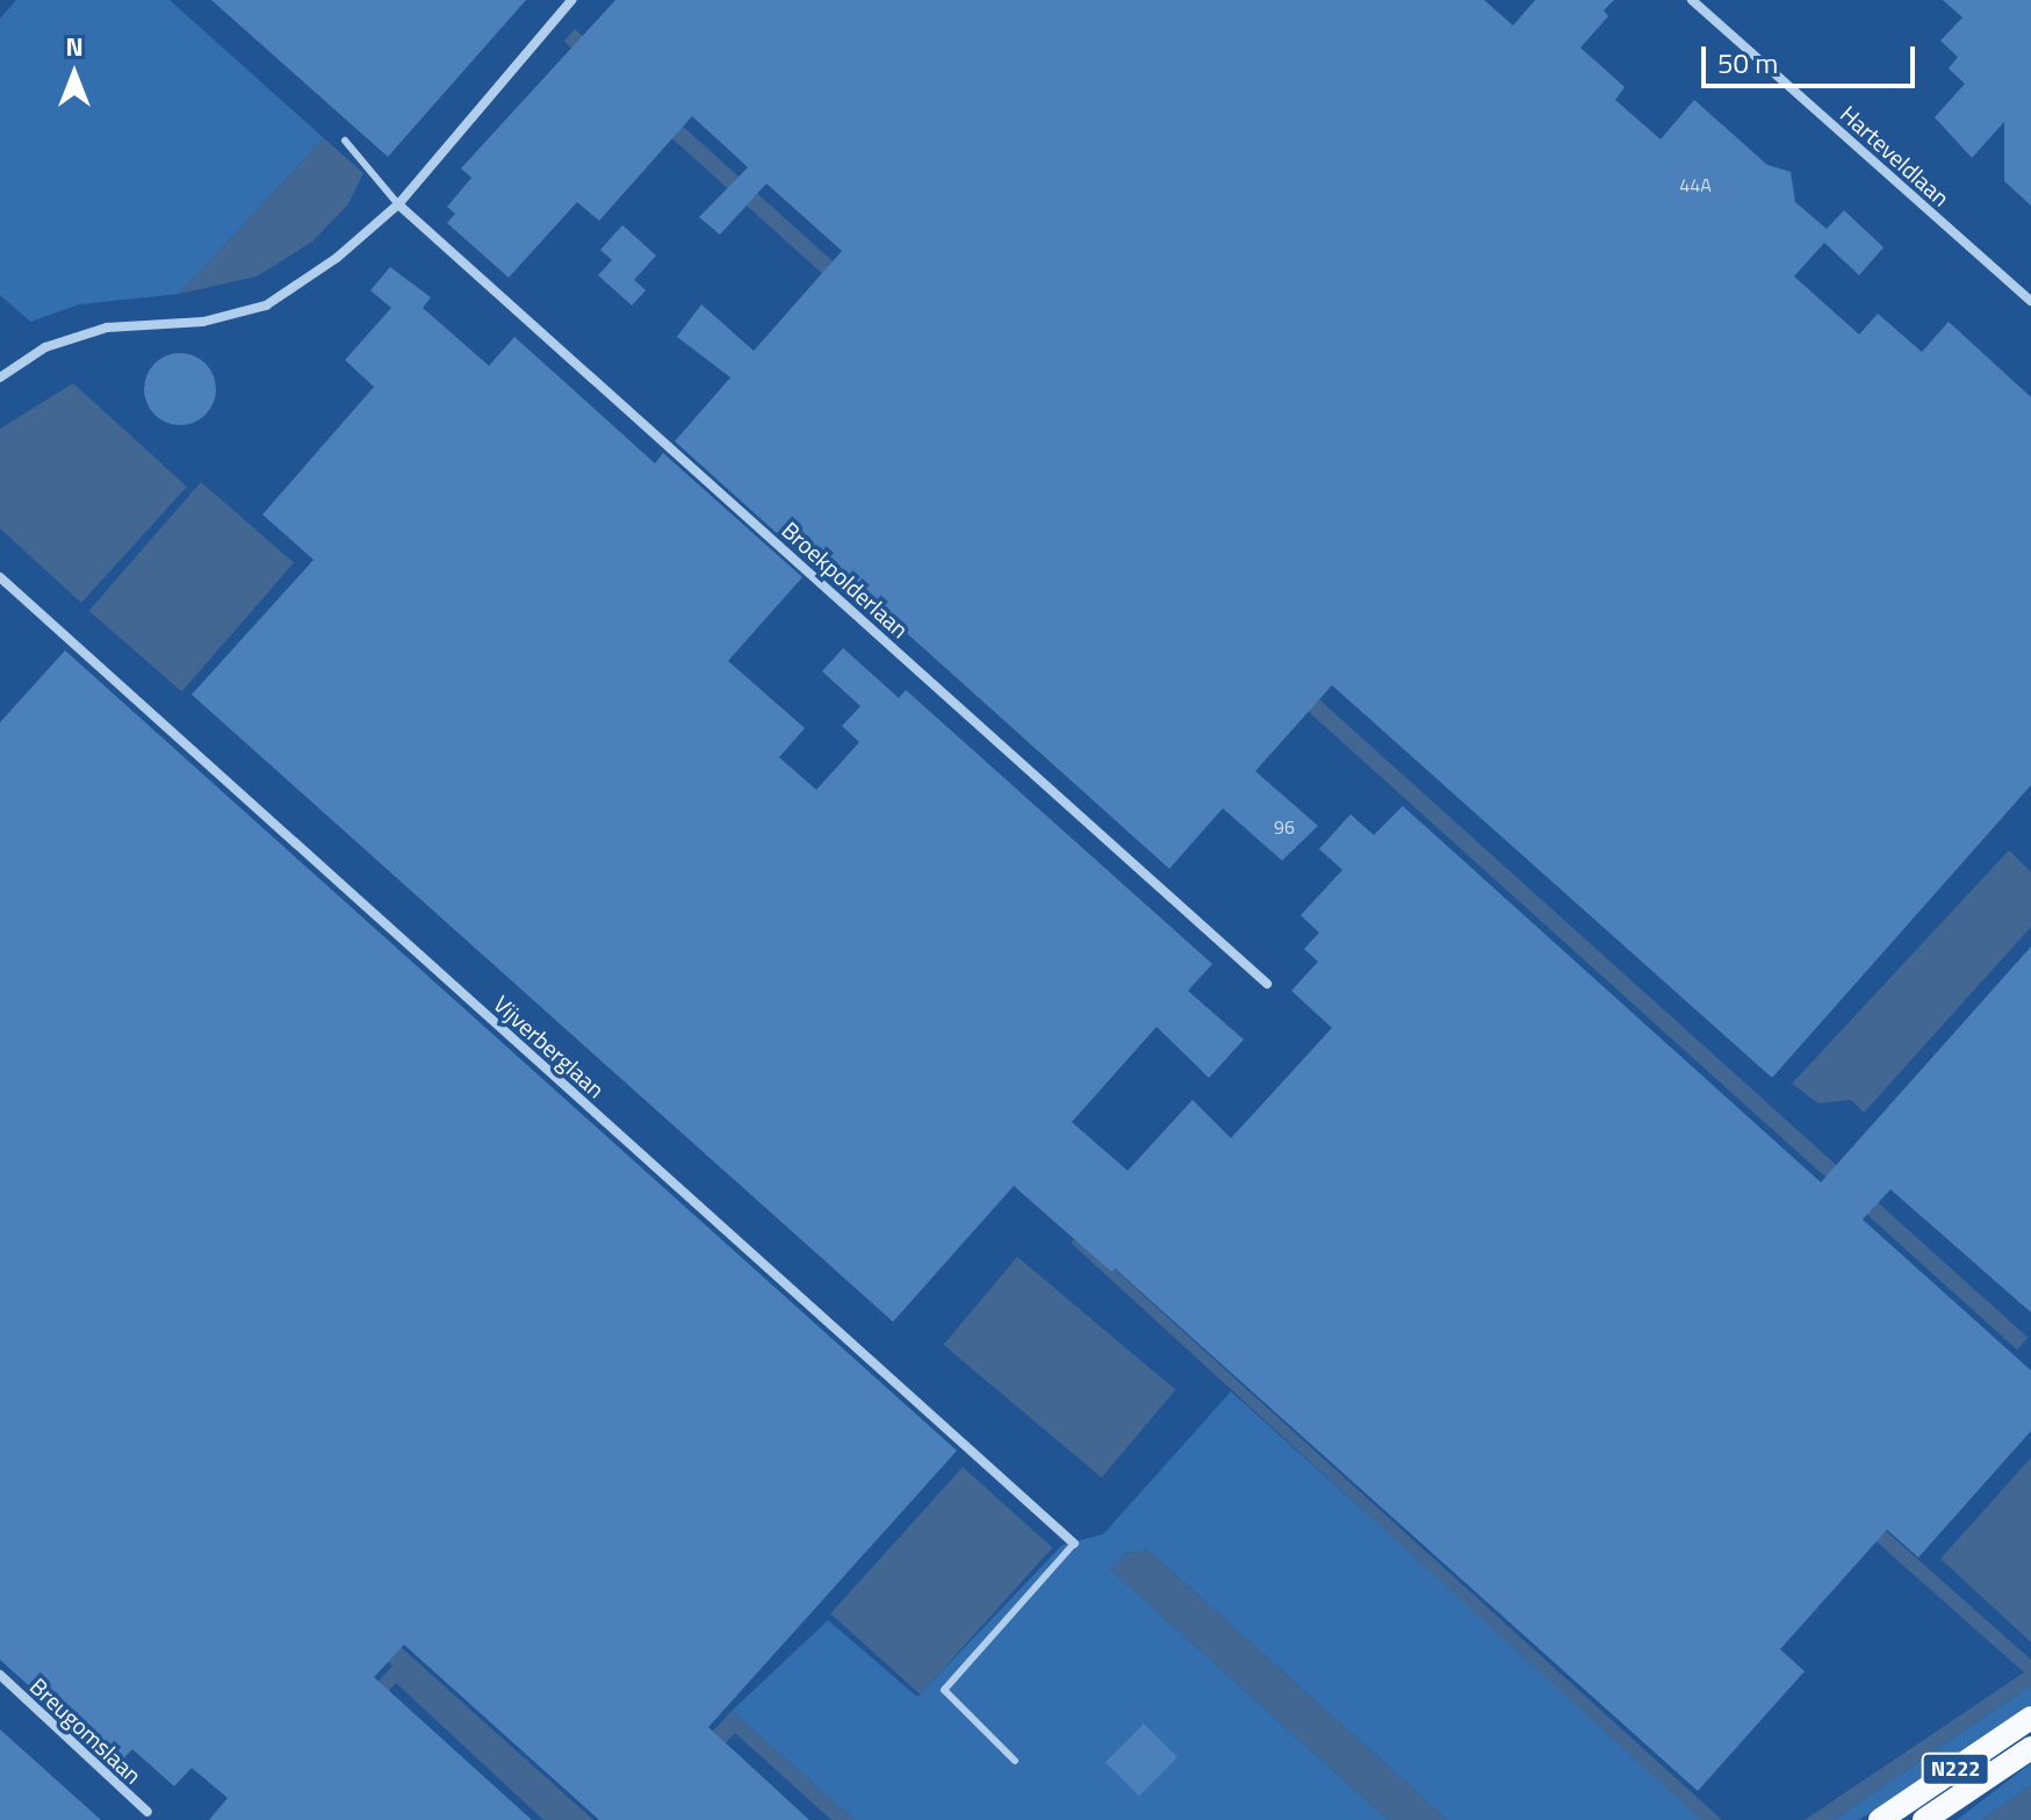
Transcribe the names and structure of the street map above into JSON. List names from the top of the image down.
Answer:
{
  "streets": {
    "main road": ["N222"],
    "street": [
      "Harteveldlaan",
      "Broekpolderlaan",
      "Vijverberglaan",
      "Breugomslaan"
    ]
  },
  "house_numbers": ["44A", "96"],
  "scale_bar": "50 m",
  "north": "top"
}
